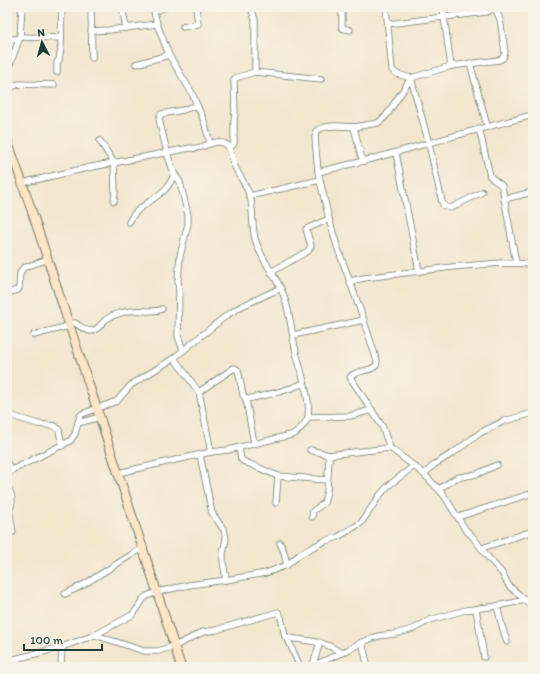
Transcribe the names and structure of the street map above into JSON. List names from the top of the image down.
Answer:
{
  "scale_bar": "100 m",
  "north": "top"
}
